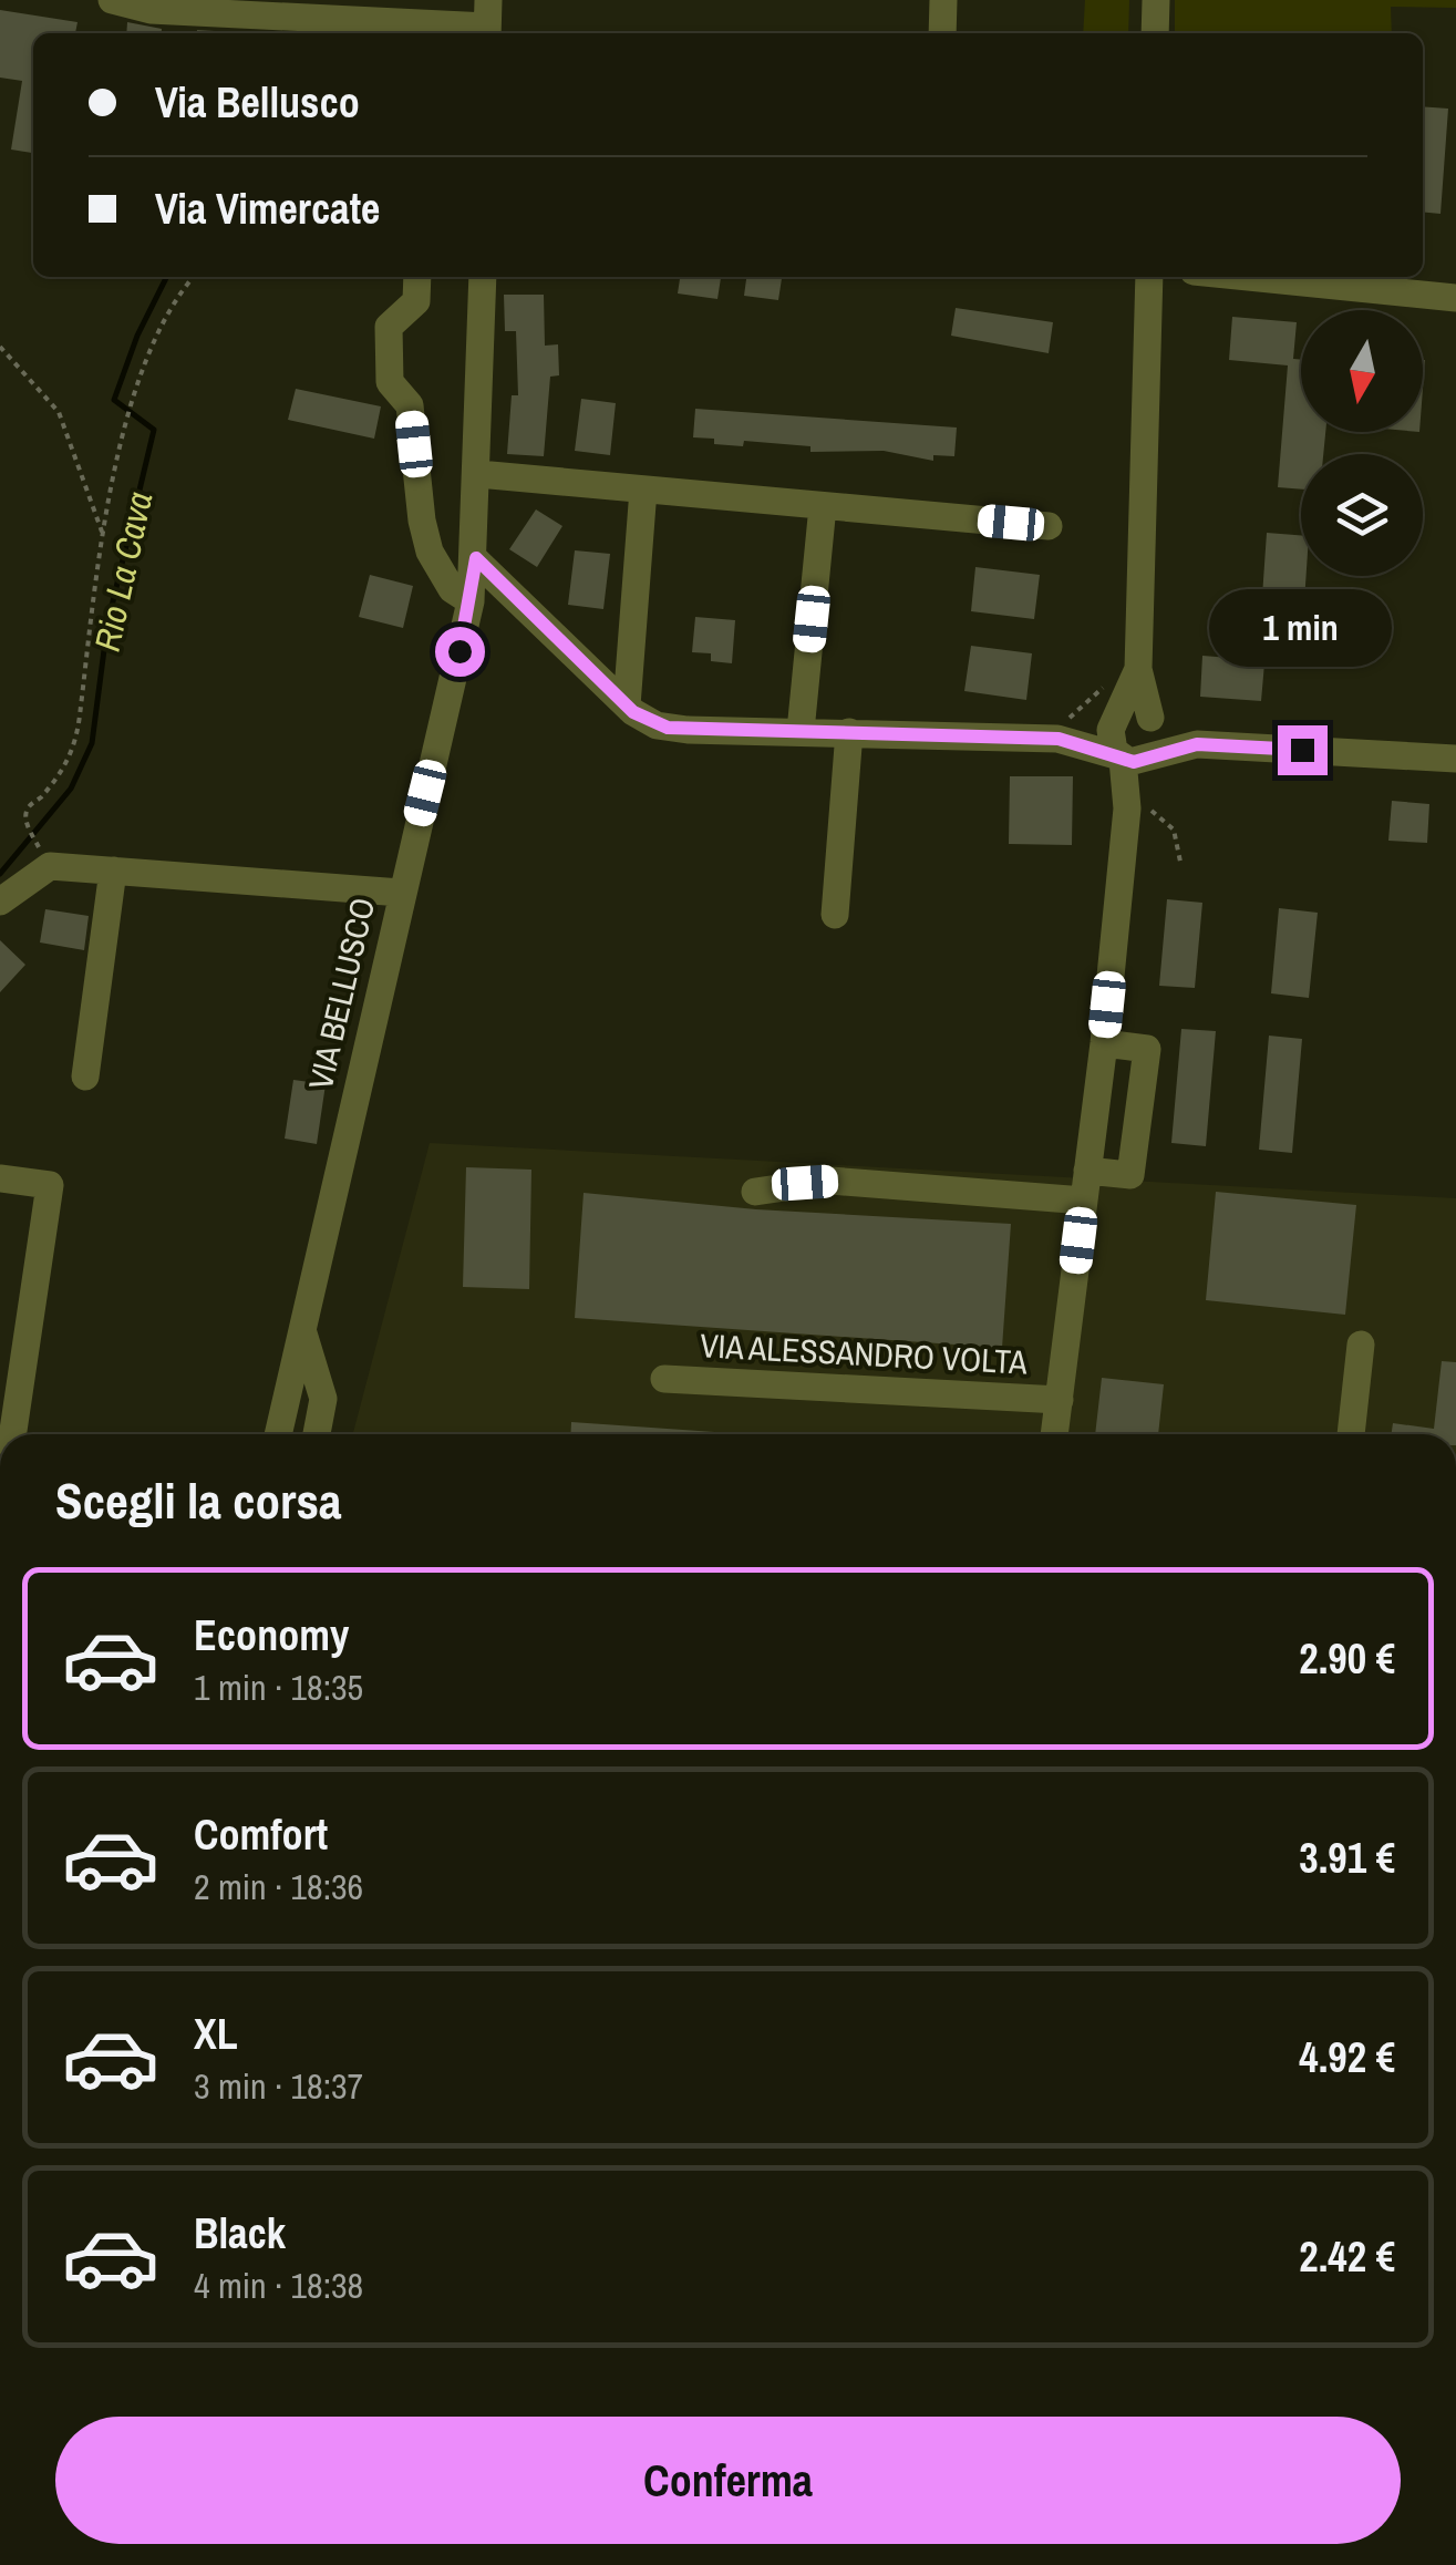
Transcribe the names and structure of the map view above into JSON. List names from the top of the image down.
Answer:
{
  "streets": {
    "street": ["VIA BELLUSCO", "VIA ALESSANDRO VOLTA"]
  },
  "water": ["Rio La Cava"],
  "north": "bottom",
  "page": {
    "banner": ["Via Bellusco", "Via Vimercate"],
    "bubble": "1 min",
    "heading": "Scegli la corsa",
    "list": [
      {
        "name": "Economy",
        "note": "1 min · 18:35",
        "value": "2.90 €"
      },
      {
        "name": "Comfort",
        "note": "2 min · 18:36",
        "value": "3.91 €"
      },
      {
        "name": "XL",
        "note": "3 min · 18:37",
        "value": "4.92 €"
      },
      {
        "name": "Black",
        "note": "4 min · 18:38",
        "value": "2.42 €"
      }
    ],
    "buttons": "Conferma"
  }
}
